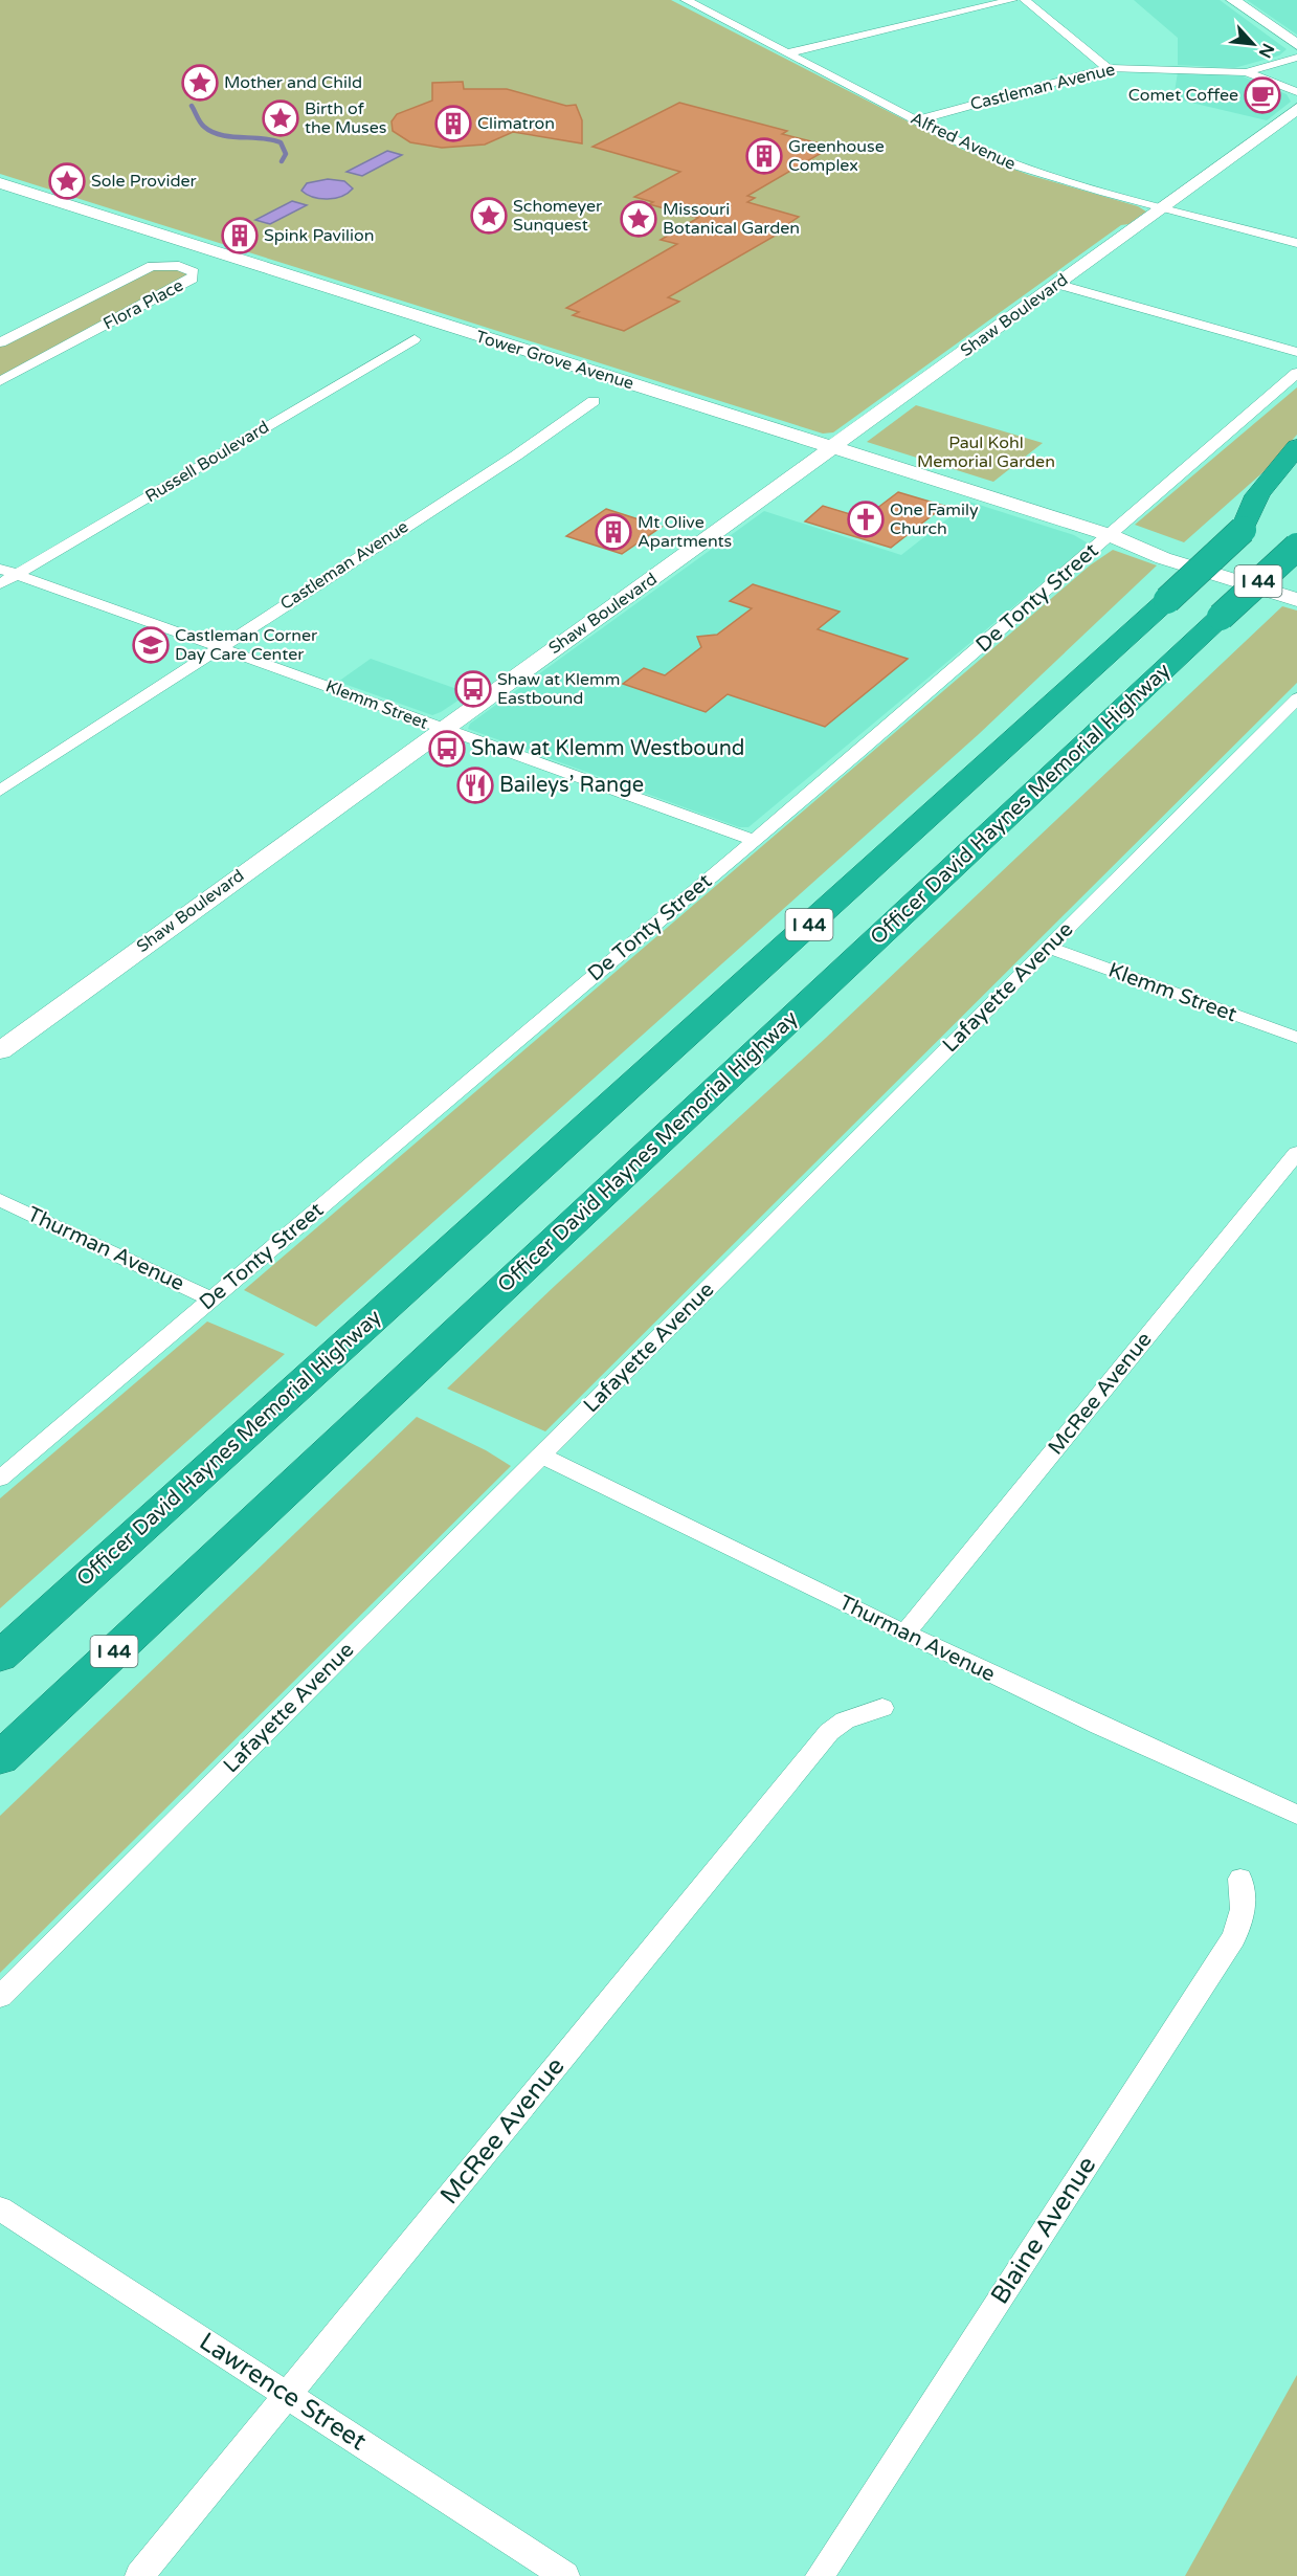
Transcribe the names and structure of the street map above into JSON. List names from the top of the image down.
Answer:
{
  "streets": {
    "highway": ["I 44", "Officer David Haynes Memorial Highway"],
    "street": [
      "Castleman Avenue",
      "Alfred Avenue",
      "Flora Place",
      "Shaw Boulevard",
      "Tower Grove Avenue",
      "Russell Boulevard",
      "De Tonty Street",
      "Klemm Street",
      "Lafayette Avenue",
      "Thurman Avenue",
      "McRee Avenue",
      "Blaine Avenue",
      "Lawrence Street"
    ]
  },
  "crossings": [
    ["Castleman Avenue", "Alfred Avenue"],
    ["Castleman Avenue", "Klemm Street"],
    ["Alfred Avenue", "Shaw Boulevard"],
    ["Shaw Boulevard", "Tower Grove Avenue"],
    ["Shaw Boulevard", "Klemm Street"],
    ["Tower Grove Avenue", "De Tonty Street"],
    ["Russell Boulevard", "Klemm Street"],
    ["De Tonty Street", "Klemm Street"],
    ["De Tonty Street", "Thurman Avenue"],
    ["Klemm Street", "Lafayette Avenue"],
    ["Lafayette Avenue", "Thurman Avenue"],
    ["Thurman Avenue", "McRee Avenue"],
    ["McRee Avenue", "Lawrence Street"]
  ],
  "parks": ["Paul Kohl Memorial Garden"],
  "places": {
    "place": [
      "Mother and Child",
      "Birth of the Muses",
      "Sole Provider",
      "Schomeyer Sunquest",
      "Missouri Botanical Garden"
    ],
    "cafe": ["Comet Coffee"],
    "building": [
      "Climatron",
      "Greenhouse Complex",
      "Spink Pavilion",
      "Mt Olive Apartments"
    ],
    "church": ["One Family Church"],
    "school or university": ["Castleman Corner Day Care Center"],
    "bus stop": ["Shaw at Klemm Eastbound", "Shaw at Klemm Westbound"],
    "restaurant": ["Baileys’ Range"]
  },
  "north": "bottom right"
}
